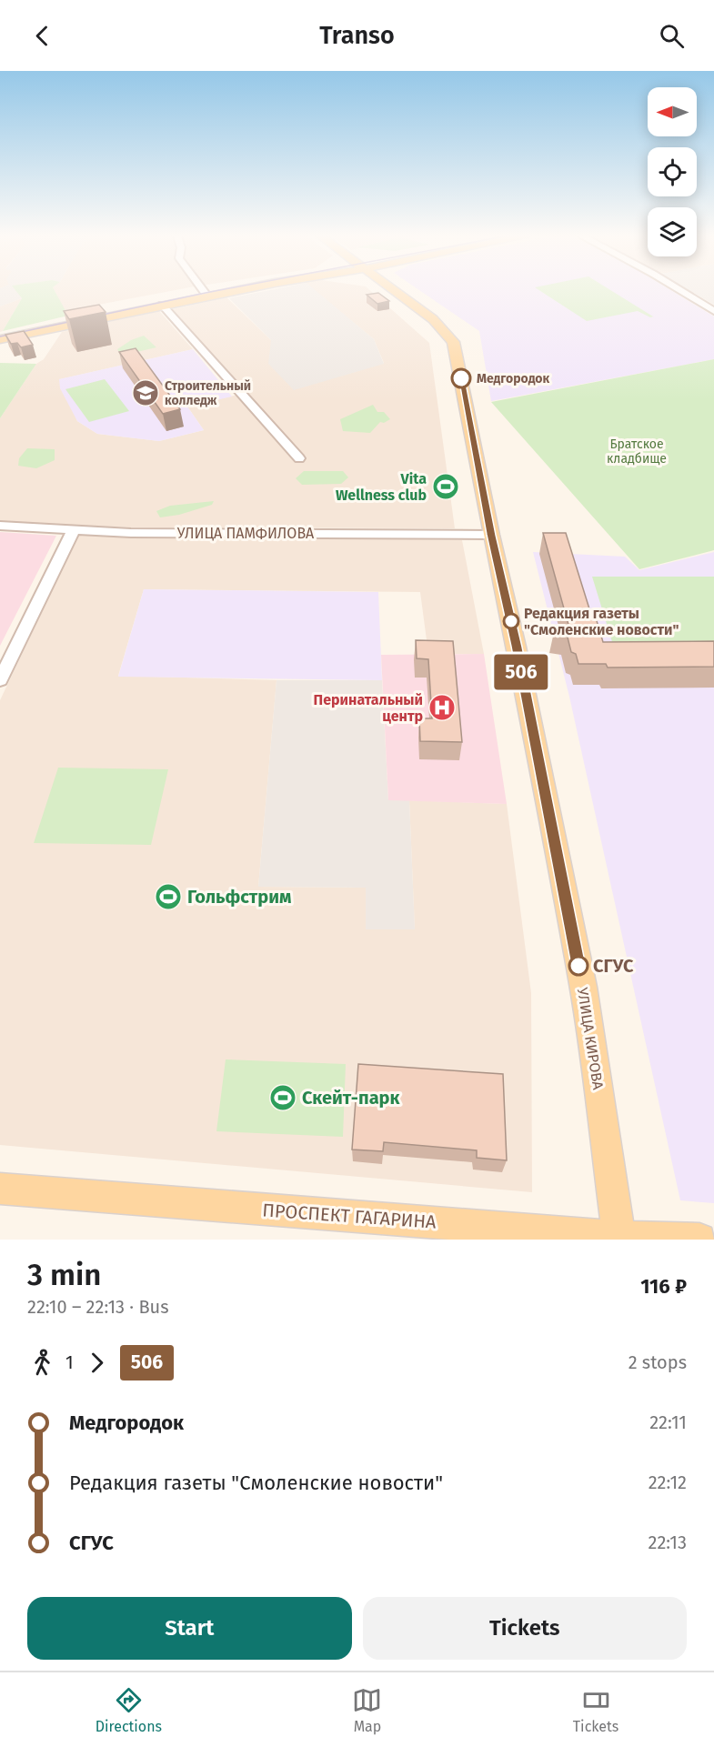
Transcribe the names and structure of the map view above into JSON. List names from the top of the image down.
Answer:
{
  "streets": {
    "main road": ["УЛИЦА КИРОВА", "ПРОСПЕКТ ГАГАРИНА"],
    "street": ["УЛИЦА ПАМФИЛОВА"]
  },
  "crossings": [
    ["УЛИЦА ПАМФИЛОВА", "УЛИЦА КИРОВА"],
    ["УЛИЦА КИРОВА", "ПРОСПЕКТ ГАГАРИНА"]
  ],
  "parks": ["Братское кладбище"],
  "places": {
    "other": ["Медгородок", "Редакция газеты \"Смоленские новости\"", "СГУС"],
    "school or university": ["Строительный колледж"],
    "sports": ["Vita Wellness club", "Гольфстрим", "Скейт-парк"],
    "hospital": ["Перинатальный центр"]
  },
  "lines": ["bus line 506"],
  "north": "left",
  "page": {
    "header": "Transo",
    "on_map": "506",
    "heading": ["3 min", "22:10 – 22:13 · Bus", "116 ₽"],
    "legs": ["1", "506", "2 stops"],
    "list": [
      {
        "name": "Медгородок",
        "value": "22:11"
      },
      {
        "name": "Редакция газеты \"Смоленские новости\"",
        "value": "22:12"
      },
      {
        "name": "СГУС",
        "value": "22:13"
      }
    ],
    "buttons": ["Start", "Tickets"],
    "tabs": ["Directions", "Map", "Tickets"]
  }
}
